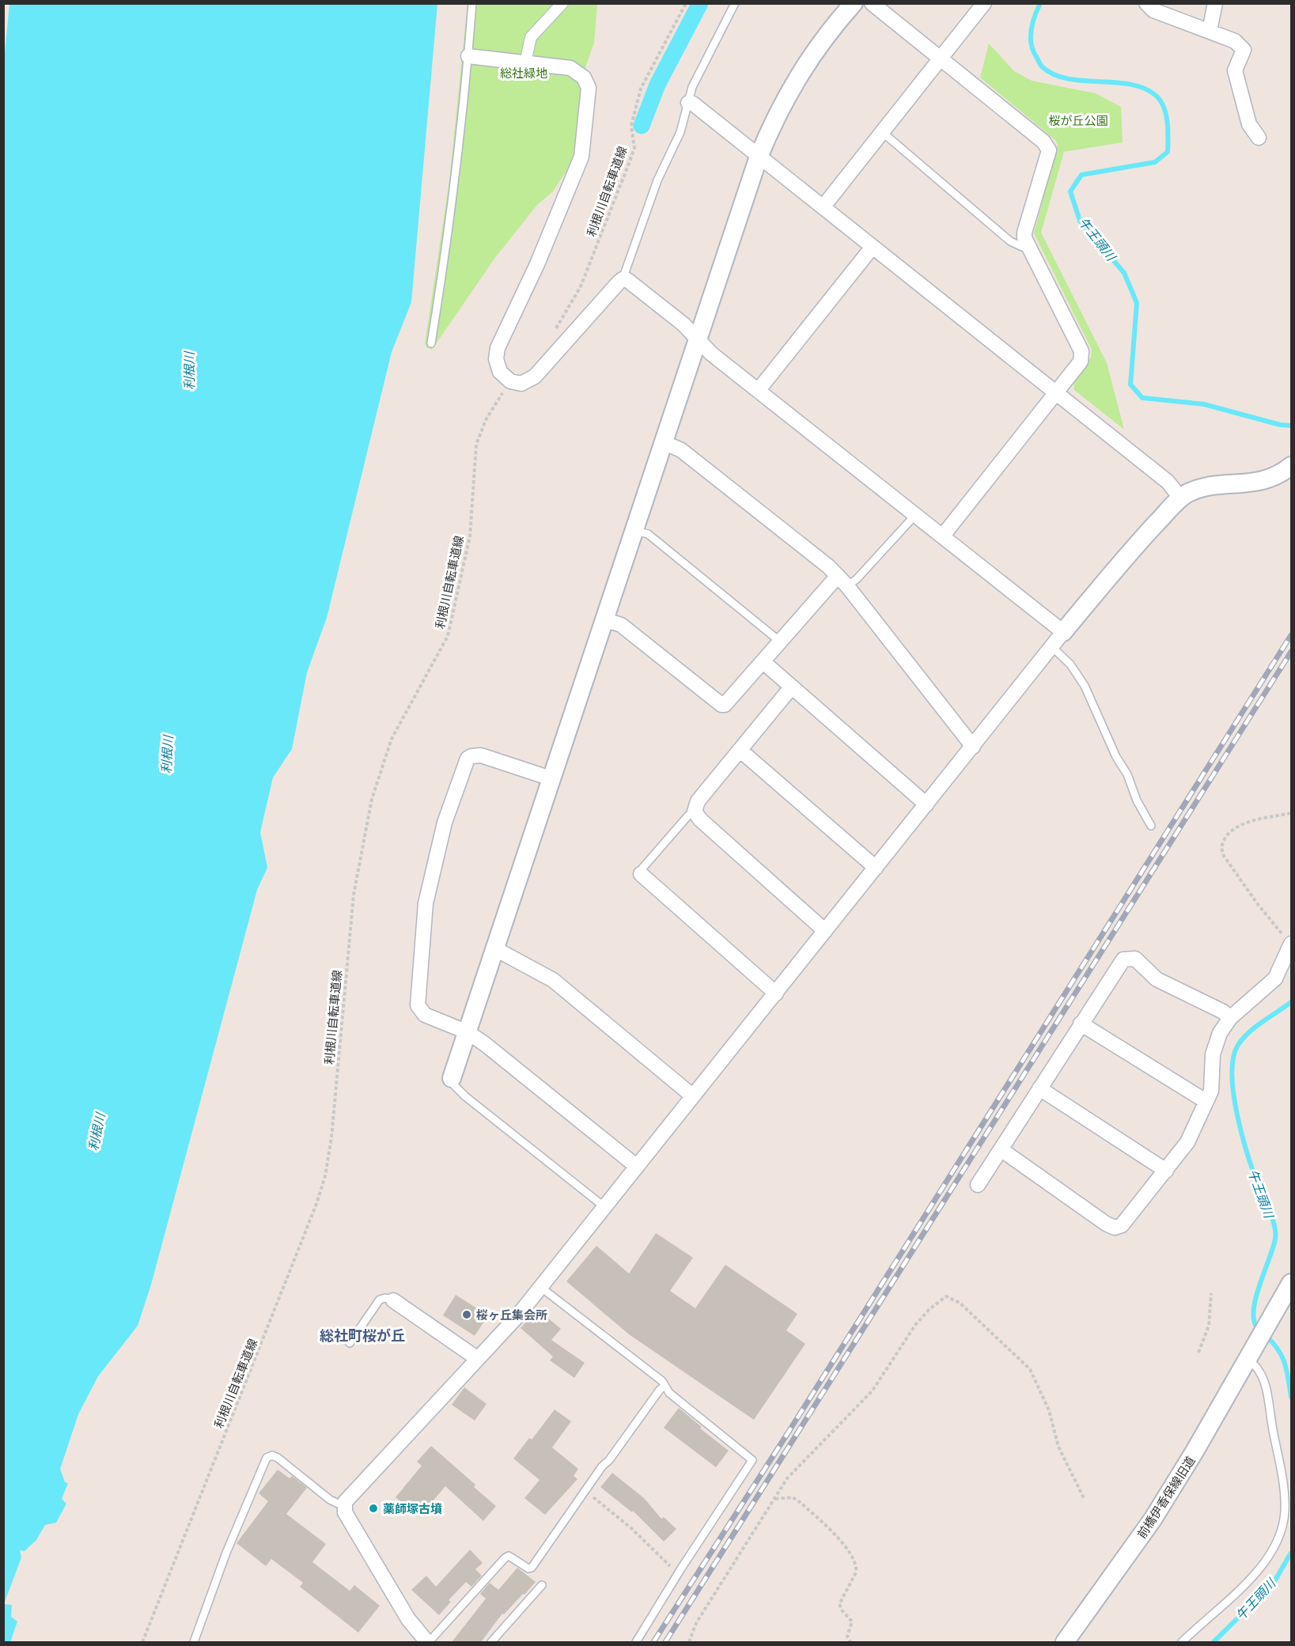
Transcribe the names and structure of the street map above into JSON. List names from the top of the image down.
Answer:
{
  "streets": {
    "street": ["前橋伊香保線旧道"],
    "path": ["利根川自転車道線"]
  },
  "districts": ["総社町桜が丘"],
  "water": ["午王頭川", "利根川"],
  "parks": ["総社緑地", "桜が丘公園"],
  "places": ["桜ヶ丘集会所", "薬師塚古墳"]
}
